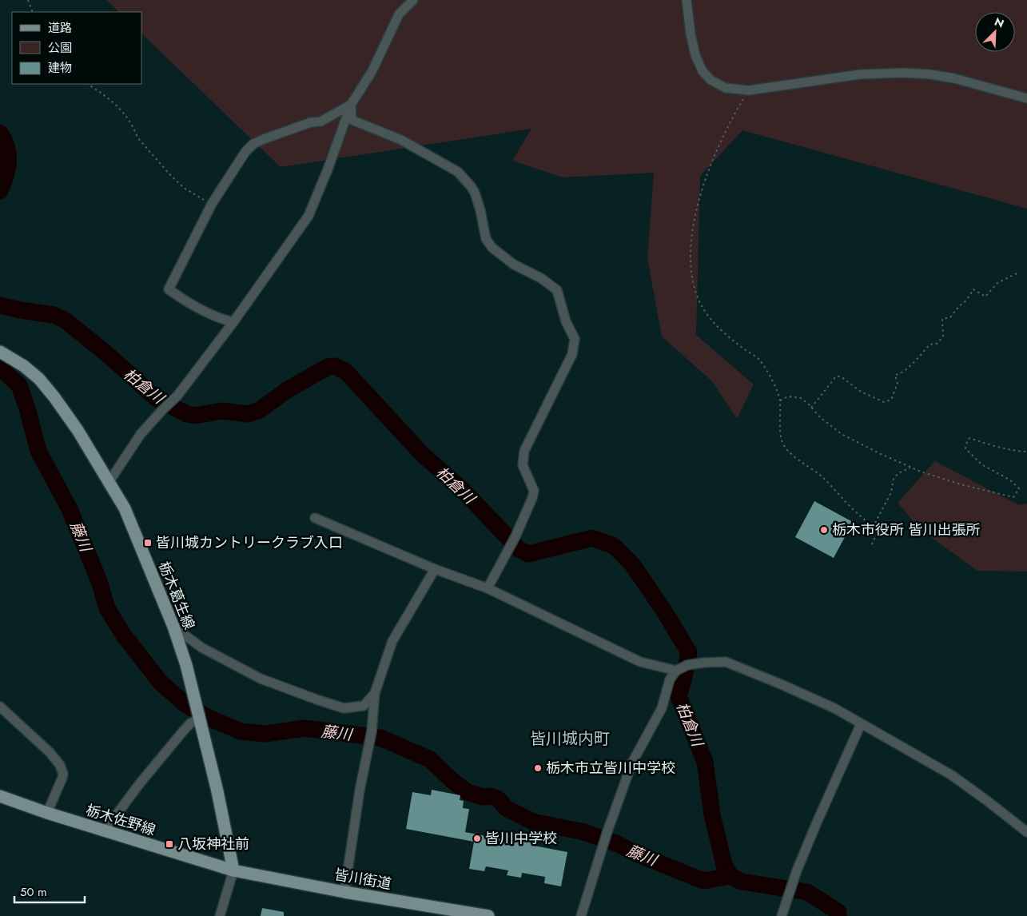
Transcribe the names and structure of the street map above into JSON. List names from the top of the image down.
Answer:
{
  "streets": {
    "main road": ["栃木葛生線", "栃木佐野線", "皆川街道"]
  },
  "crossings": [
    ["栃木葛生線", "栃木佐野線"],
    ["栃木葛生線", "皆川街道"],
    ["栃木佐野線", "皆川街道"]
  ],
  "districts": ["皆川城内町"],
  "water": ["柏倉川", "藤川"],
  "places": {
    "other": ["栃木市役所 皆川出張所", "栃木市立皆川中学校", "皆川中学校"],
    "transit": ["皆川城カントリークラブ入口", "八坂神社前"]
  },
  "legend": ["道路", "公園", "建物"],
  "scale_bar": "50 m",
  "north": "top right"
}
